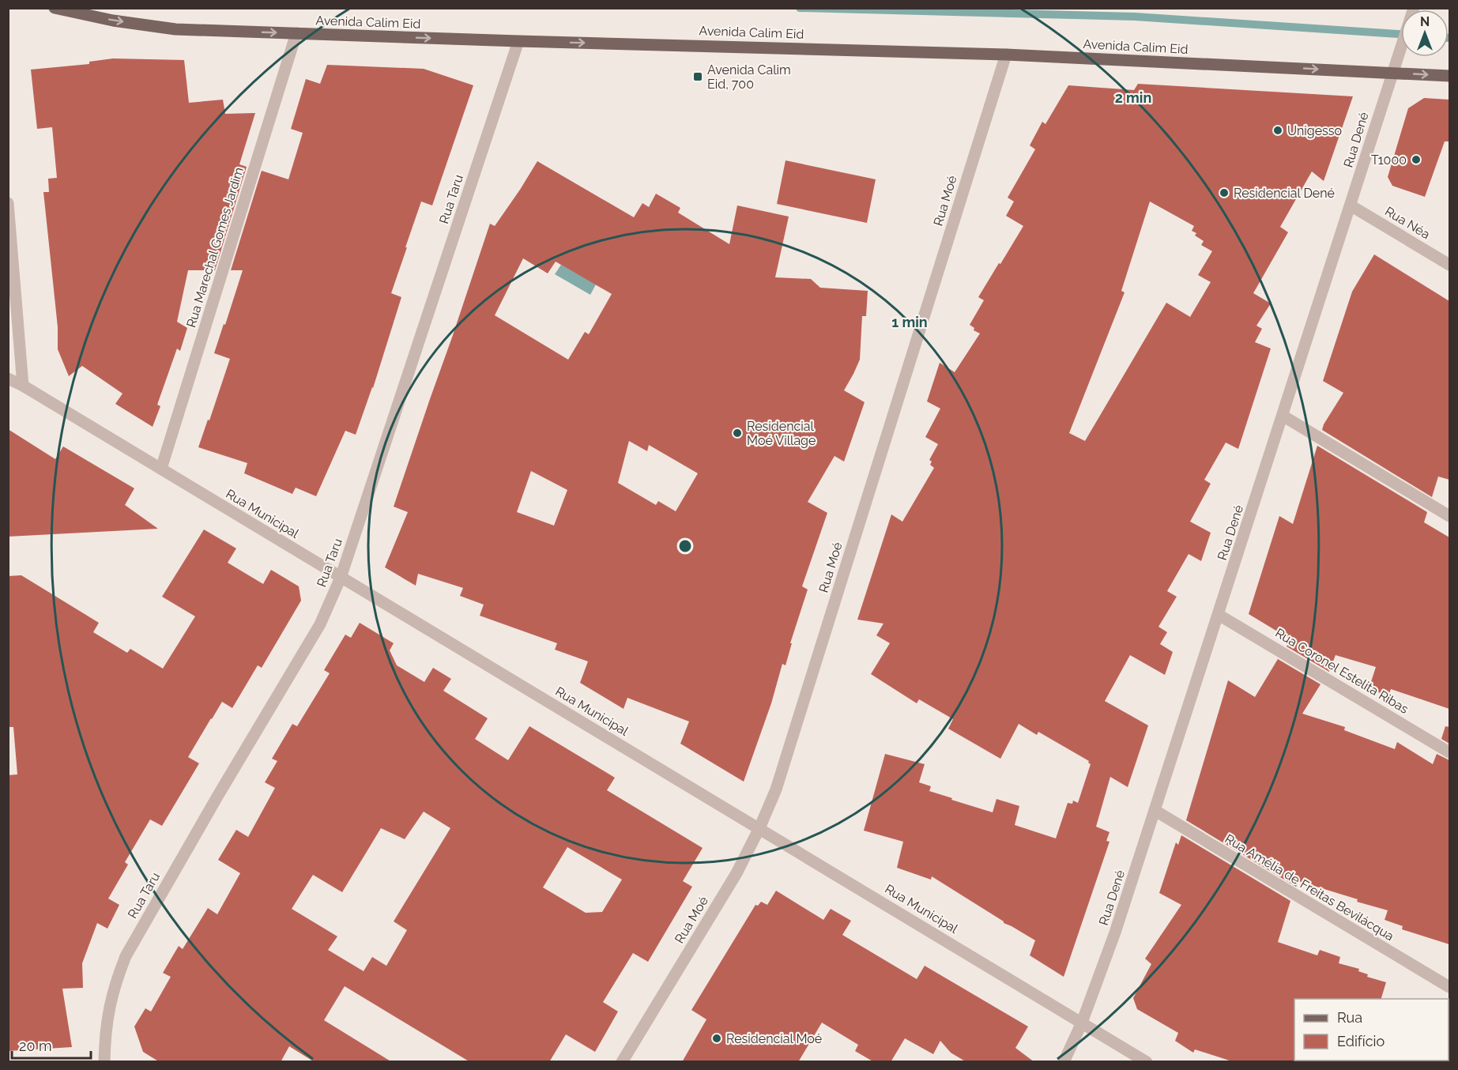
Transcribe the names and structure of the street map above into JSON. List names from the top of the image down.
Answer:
{
  "streets": {
    "main road": ["Avenida Calim Eid"],
    "street": [
      "Rua Dené",
      "Rua Taru",
      "Rua Moé",
      "Rua Néa",
      "Rua Marechal Gomes Jardim",
      "Rua Municipal",
      "Rua Coronel Estelita Ribas",
      "Rua Amélia de Freitas Bevilácqua"
    ]
  },
  "crossings": [
    ["Avenida Calim Eid", "Rua Dené"],
    ["Avenida Calim Eid", "Rua Taru"],
    ["Avenida Calim Eid", "Rua Moé"],
    ["Avenida Calim Eid", "Rua Marechal Gomes Jardim"],
    ["Rua Dené", "Rua Néa"],
    ["Rua Dené", "Rua Municipal"],
    ["Rua Dené", "Rua Coronel Estelita Ribas"],
    ["Rua Dené", "Rua Amélia de Freitas Bevilácqua"],
    ["Rua Taru", "Rua Municipal"],
    ["Rua Moé", "Rua Municipal"],
    ["Rua Marechal Gomes Jardim", "Rua Municipal"]
  ],
  "one_way": ["Avenida Calim Eid"],
  "places": {
    "transit": ["Avenida Calim Eid, 700"],
    "other": [
      "Unigesso",
      "T1000",
      "Residencial Dené",
      "Residencial Moé Village",
      "Residencial Moé"
    ]
  },
  "legend": ["Rua", "Edifício"],
  "scale_bar": "20 m",
  "north": "top",
  "rings": ["2 min", "1 min"]
}
